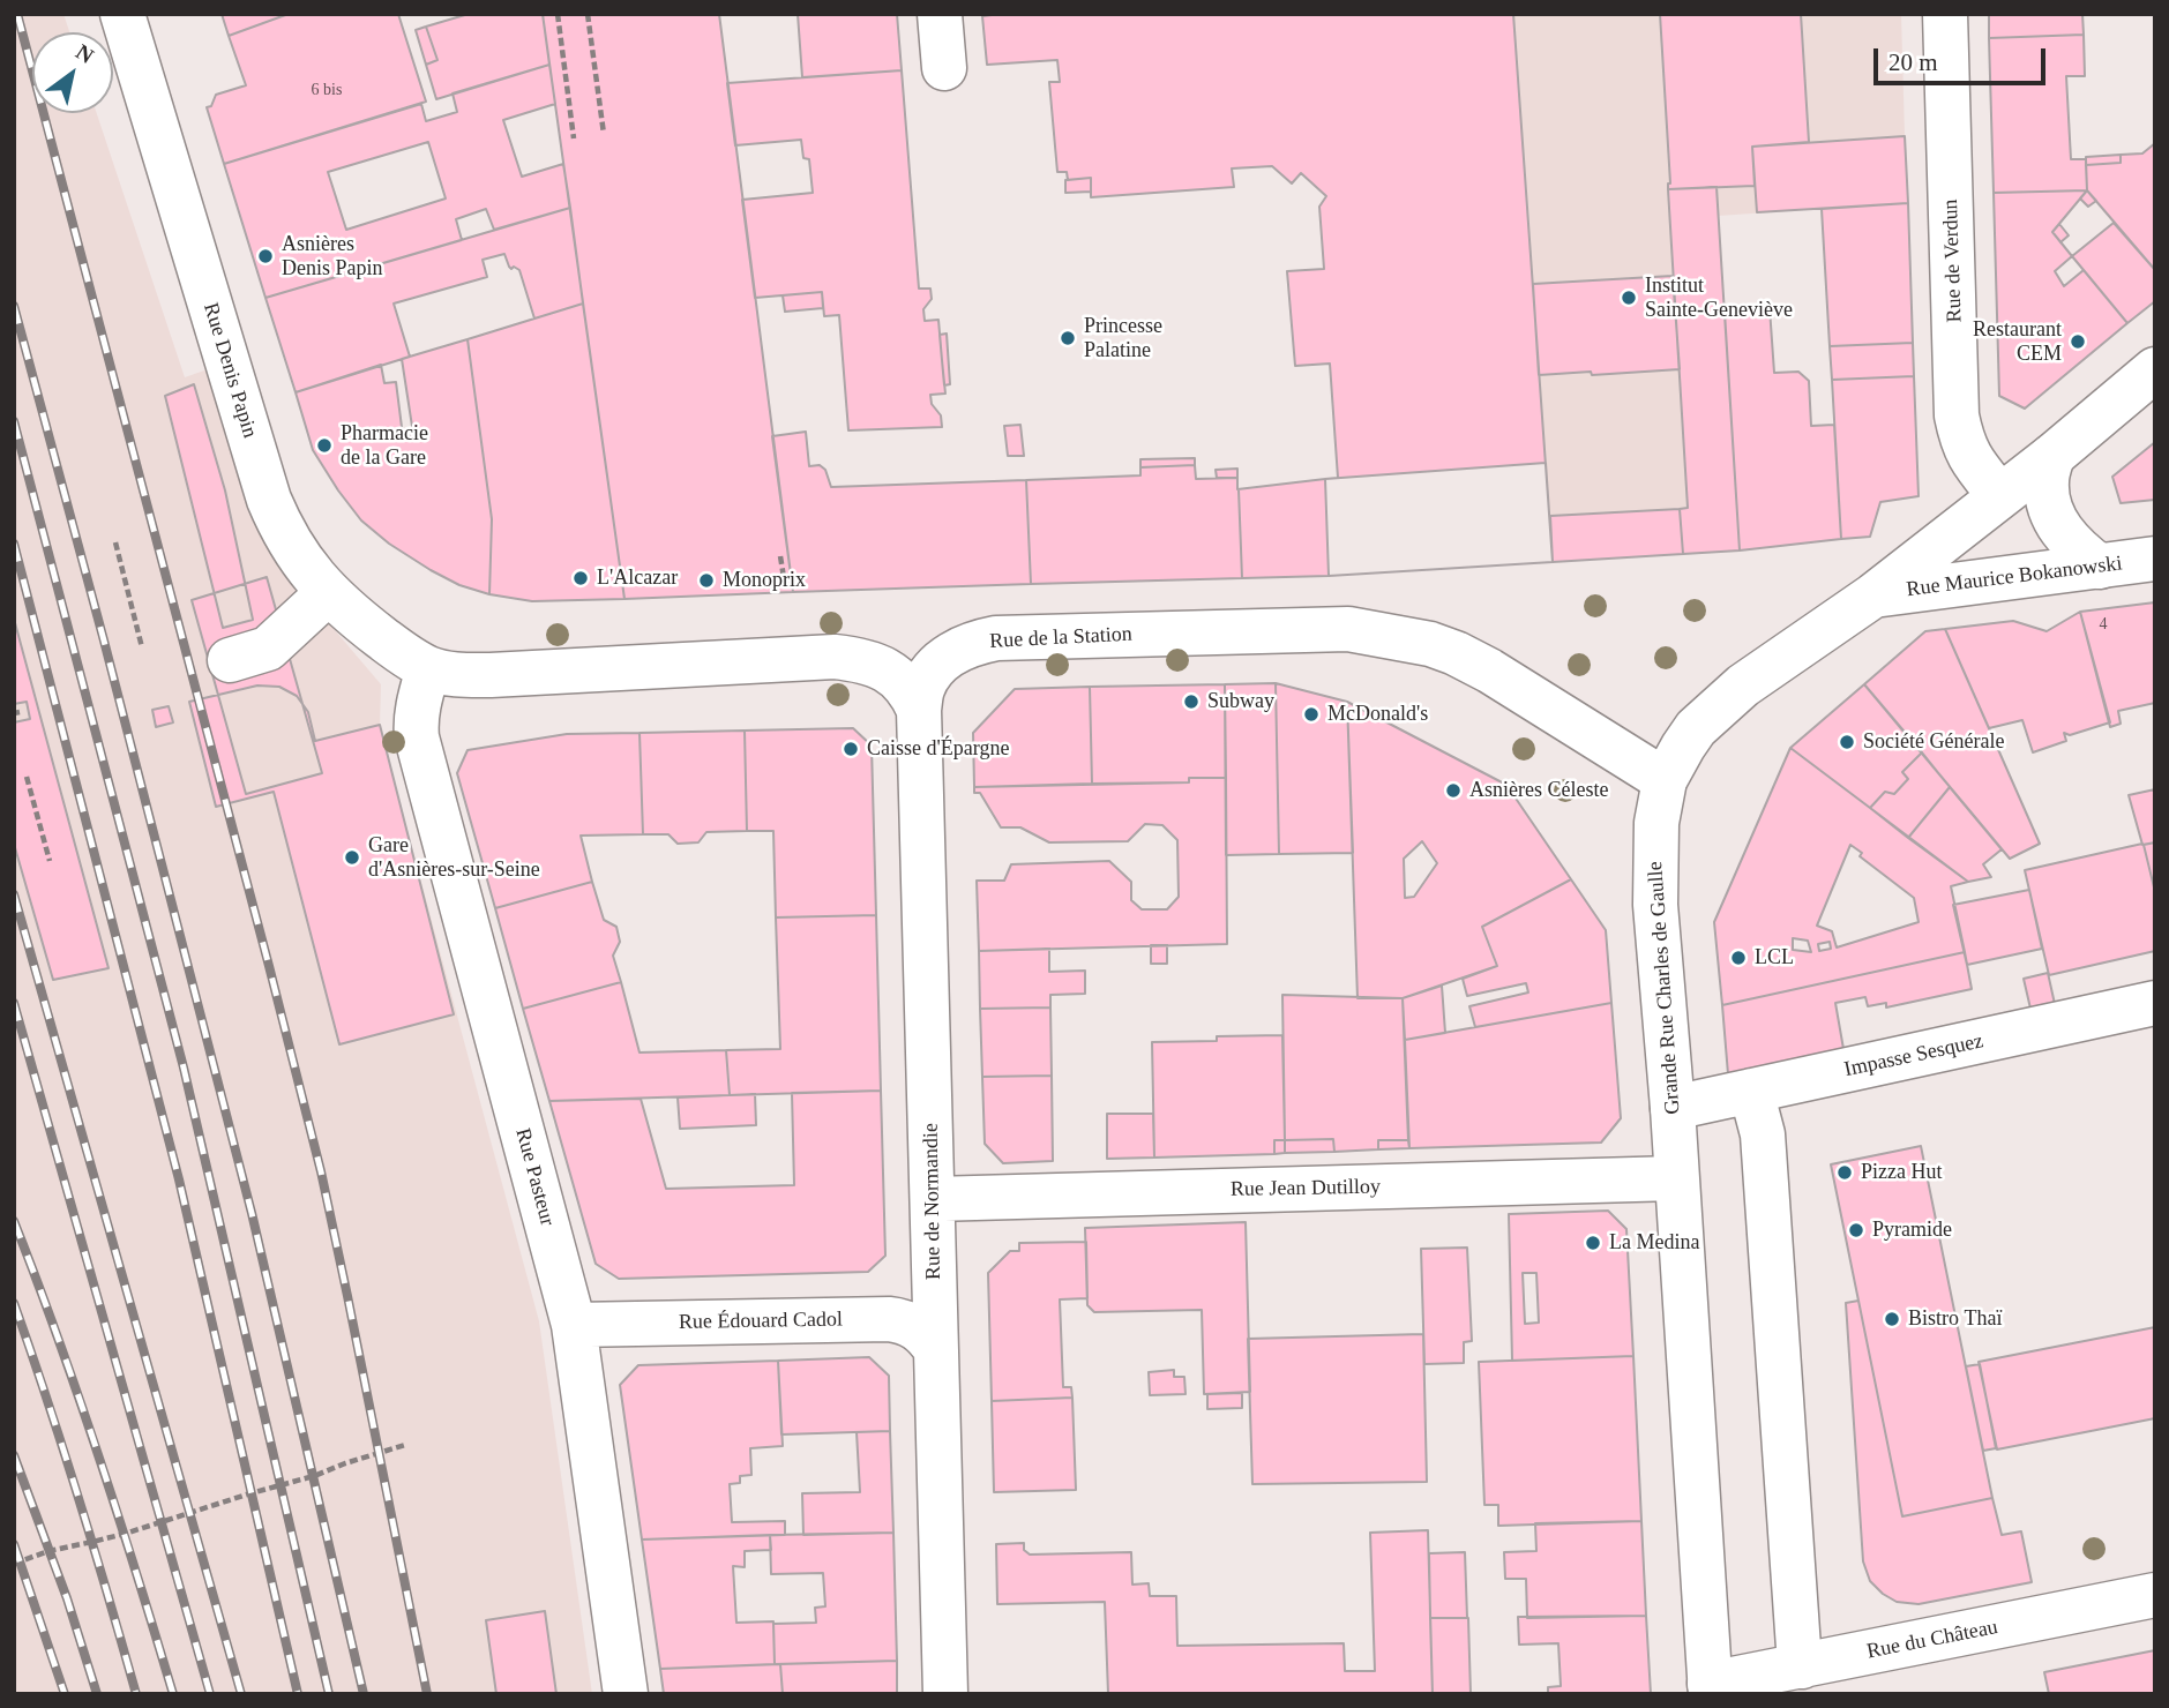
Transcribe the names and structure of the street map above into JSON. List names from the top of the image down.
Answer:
{
  "streets": {
    "street": [
      "Rue de Verdun",
      "Rue Denis Papin",
      "Rue Maurice Bokanowski",
      "Rue de la Station",
      "Grande Rue Charles de Gaulle",
      "Impasse Sesquez",
      "Rue Pasteur",
      "Rue Jean Dutilloy",
      "Rue de Normandie",
      "Rue Édouard Cadol",
      "Rue du Château"
    ]
  },
  "crossings": [
    ["Rue de Verdun", "Grande Rue Charles de Gaulle"],
    ["Rue Denis Papin", "Rue Pasteur"],
    ["Rue Maurice Bokanowski", "Grande Rue Charles de Gaulle"],
    ["Rue de la Station", "Grande Rue Charles de Gaulle"],
    ["Rue de la Station", "Rue de Normandie"],
    ["Grande Rue Charles de Gaulle", "Impasse Sesquez"],
    ["Grande Rue Charles de Gaulle", "Rue Jean Dutilloy"],
    ["Grande Rue Charles de Gaulle", "Rue du Château"],
    ["Rue Pasteur", "Rue Édouard Cadol"],
    ["Rue Jean Dutilloy", "Rue de Normandie"],
    ["Rue de Normandie", "Rue Édouard Cadol"]
  ],
  "places": [
    "Asnières Denis Papin",
    "Institut Sainte-Geneviève",
    "Princesse Palatine",
    "Restaurant CEM",
    "Pharmacie de la Gare",
    "L'Alcazar",
    "Monoprix",
    "Subway",
    "McDonald's",
    "Société Générale",
    "Caisse d'Épargne",
    "Asnières Céleste",
    "Gare d'Asnières-sur-Seine",
    "LCL",
    "Pizza Hut",
    "Pyramide",
    "La Medina",
    "Bistro Thaï"
  ],
  "house_numbers": ["6 bis", "4"],
  "scale_bar": "20 m",
  "north": "top right"
}
